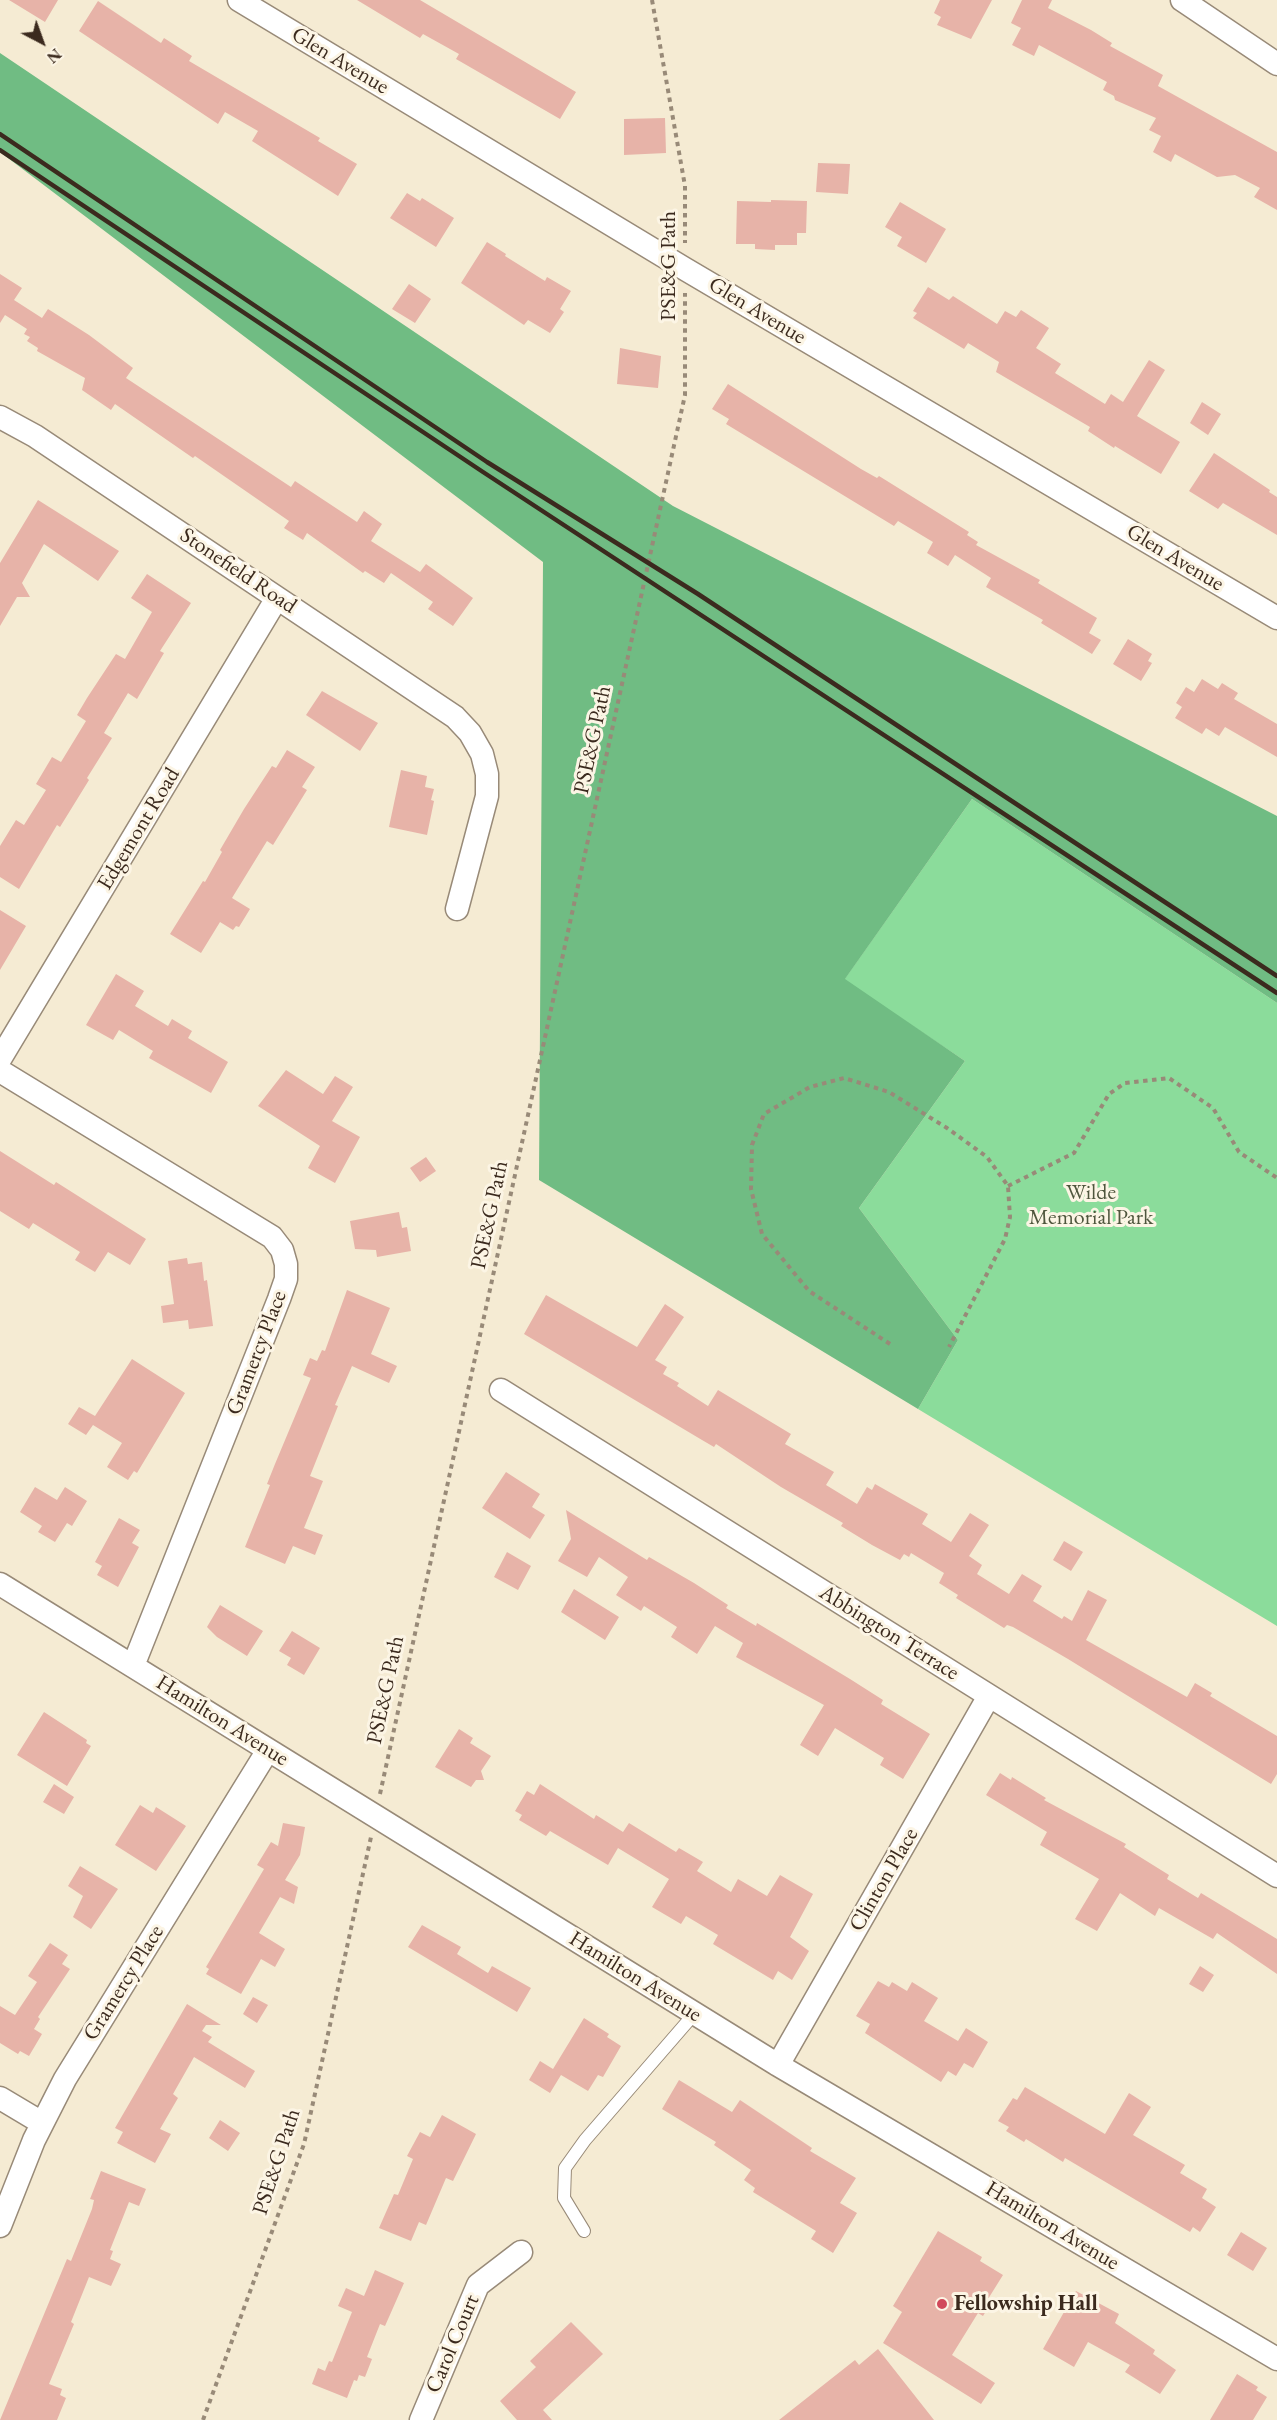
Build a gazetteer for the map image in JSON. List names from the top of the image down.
{
  "streets": {
    "street": [
      "Glen Avenue",
      "Stonefield Road",
      "Edgemont Road",
      "Gramercy Place",
      "Abbington Terrace",
      "Hamilton Avenue",
      "Clinton Place",
      "Carol Court"
    ],
    "path": ["PSE&G Path"]
  },
  "crossings": [
    ["Glen Avenue", "PSE&G Path"],
    ["PSE&G Path", "Hamilton Avenue"],
    ["Stonefield Road", "Edgemont Road"],
    ["Gramercy Place", "Hamilton Avenue"],
    ["Abbington Terrace", "Clinton Place"],
    ["Hamilton Avenue", "Clinton Place"]
  ],
  "parks": ["Wilde Memorial Park"],
  "places": ["Fellowship Hall"],
  "north": "bottom right"
}
